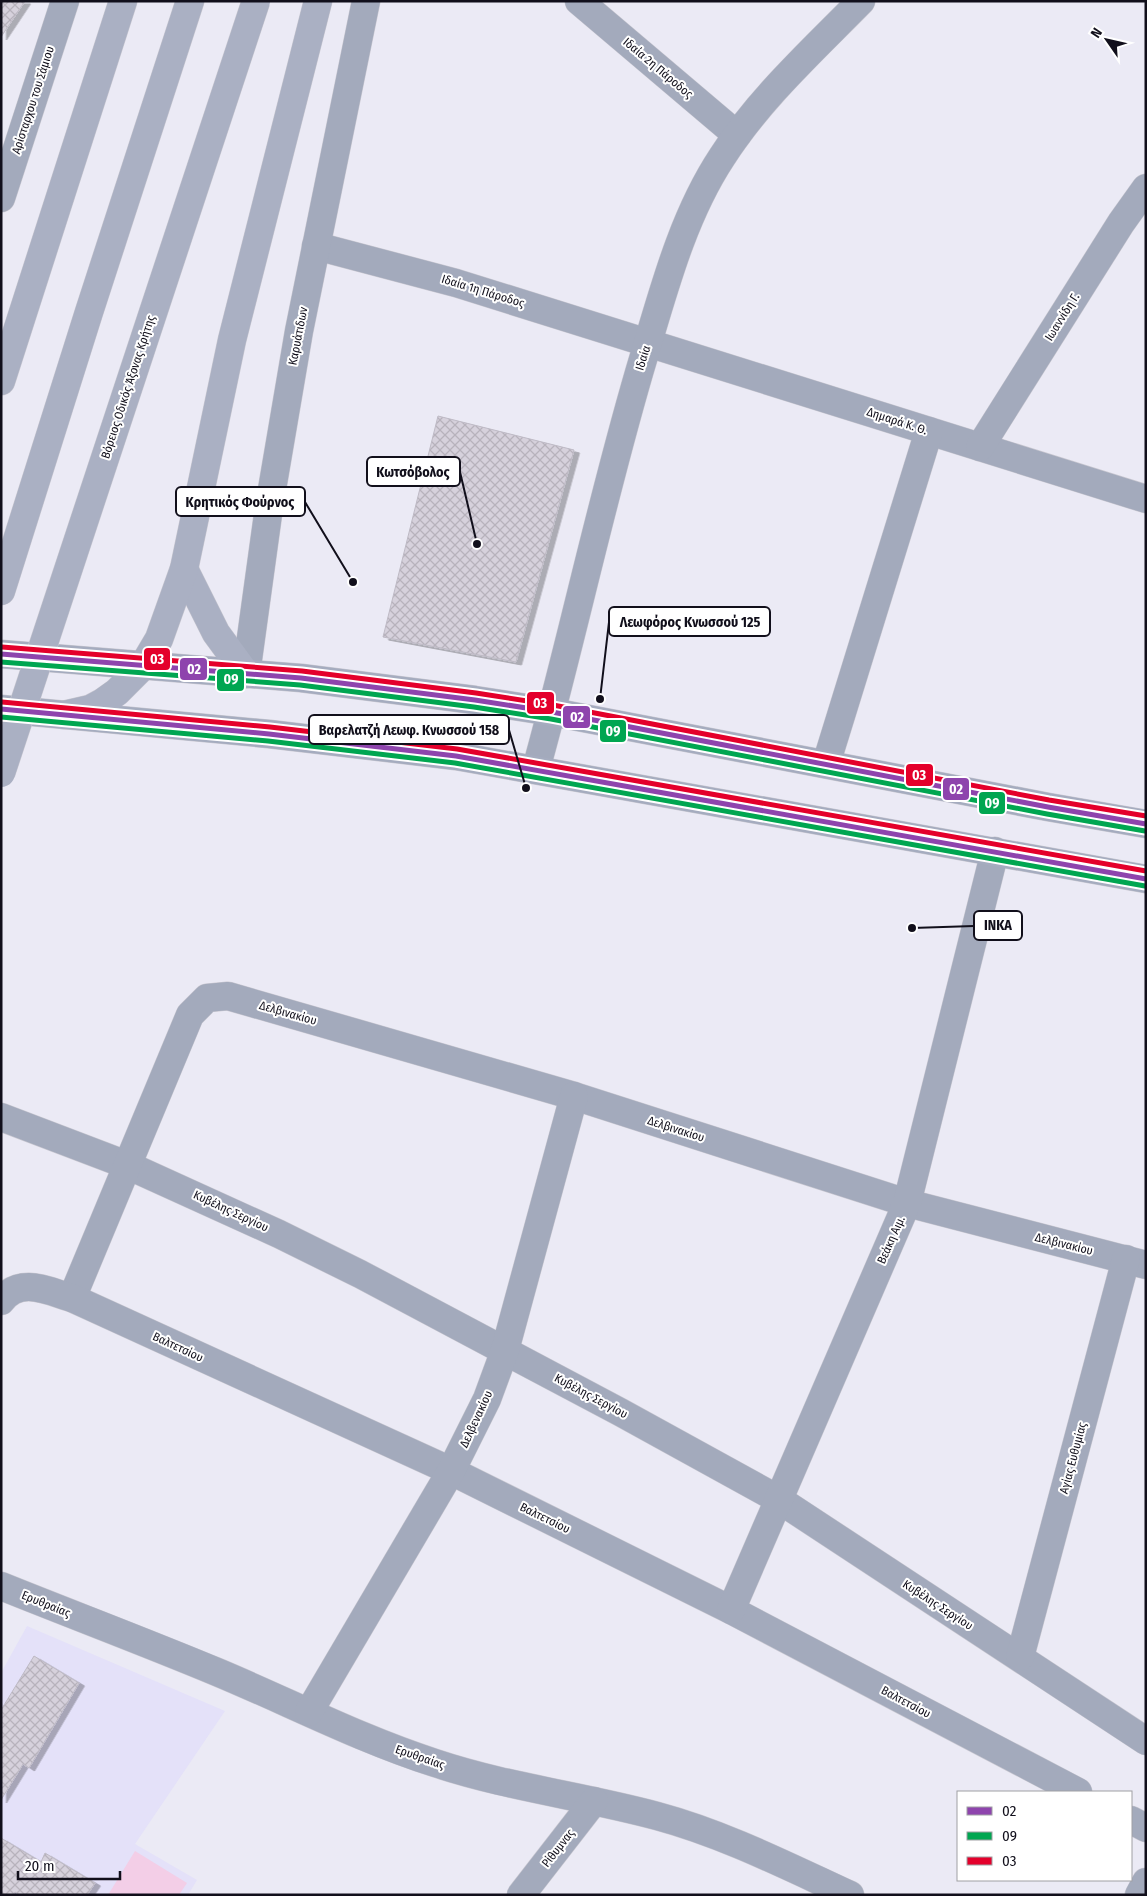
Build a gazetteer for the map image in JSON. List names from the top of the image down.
{
  "streets": {
    "highway": ["Βόρειος Οδικός Άξονας Κρήτης"],
    "street": [
      "Ιδαία 2η Πάροδος",
      "Αρίσταρχου του Σάμιου",
      "Ιδαία 1η Πάροδος",
      "Ιωαννίδη Γ.",
      "Καρυάτιδων",
      "Ιδαία",
      "Δημαρά Κ. Θ.",
      "Δελβινακίου",
      "Κυβέλης Σεργίου",
      "Βεάκη Αιμ.",
      "Βαλτετσίου",
      "Δελβενακίου",
      "Αγίας Ευθυμίας",
      "Ερυθραίας",
      "Ρίθυμνας"
    ]
  },
  "crossings": [
    ["Ιδαία 2η Πάροδος", "Ιδαία"],
    ["Ιδαία 1η Πάροδος", "Καρυάτιδων"],
    ["Ιδαία 1η Πάροδος", "Ιδαία"],
    ["Ιδαία 1η Πάροδος", "Δημαρά Κ. Θ."],
    ["Ιωαννίδη Γ.", "Δημαρά Κ. Θ."],
    ["Ιδαία", "Δημαρά Κ. Θ."],
    ["Δελβινακίου", "Κυβέλης Σεργίου"],
    ["Δελβινακίου", "Βεάκη Αιμ."],
    ["Δελβινακίου", "Δελβενακίου"],
    ["Δελβινακίου", "Αγίας Ευθυμίας"],
    ["Κυβέλης Σεργίου", "Βεάκη Αιμ."],
    ["Κυβέλης Σεργίου", "Δελβενακίου"],
    ["Κυβέλης Σεργίου", "Αγίας Ευθυμίας"],
    ["Βεάκη Αιμ.", "Βαλτετσίου"],
    ["Βαλτετσίου", "Δελβενακίου"],
    ["Δελβενακίου", "Ερυθραίας"],
    ["Ερυθραίας", "Ρίθυμνας"]
  ],
  "places": [
    "Κωτσόβολος",
    "Κρητικός Φούρνος",
    "Λεωφόρος Κνωσσού 125",
    "Βαρελατζή Λεωφ. Κνωσσού 158",
    "ΙΝΚΑ"
  ],
  "lines": ["transit line 03", "transit line 02", "transit line 09"],
  "legend": ["02", "09", "03"],
  "scale_bar": "20 m",
  "north": "top left"
}
